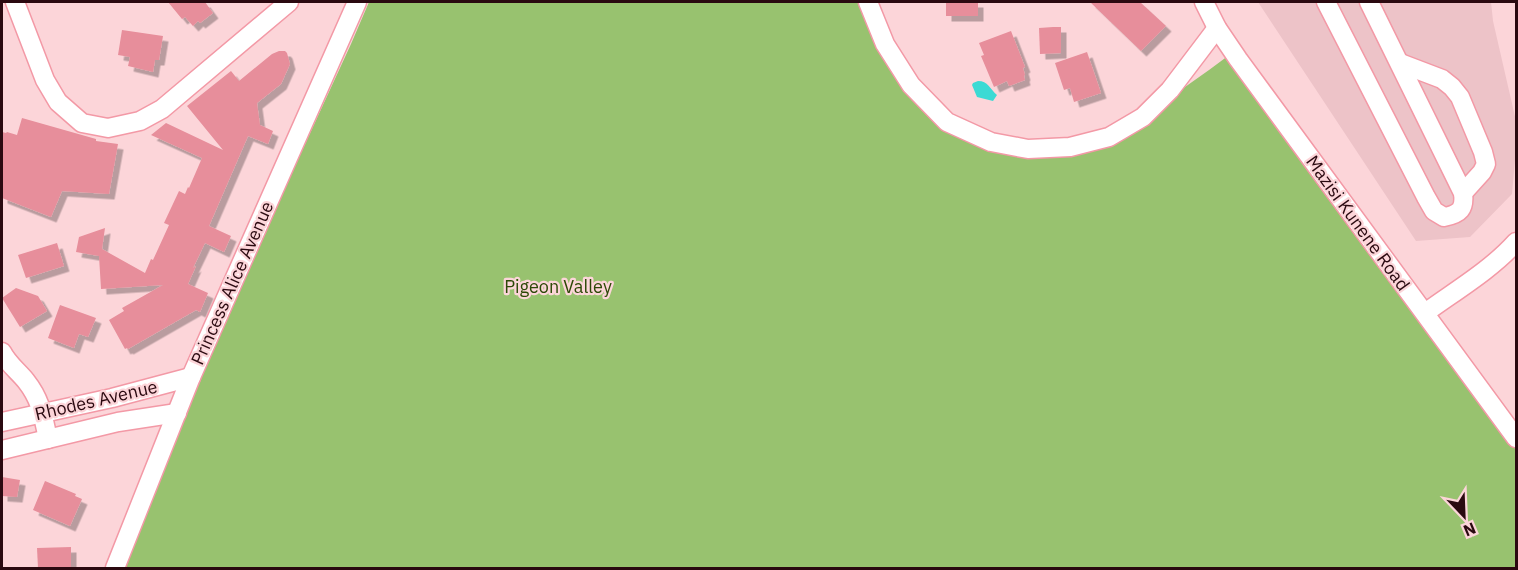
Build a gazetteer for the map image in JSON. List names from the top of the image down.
{
  "streets": {
    "street": ["Mazisi Kunene Road", "Princess Alice Avenue", "Rhodes Avenue"]
  },
  "crossings": [
    ["Princess Alice Avenue", "Rhodes Avenue"]
  ],
  "parks": ["Pigeon Valley"],
  "north": "bottom right"
}
